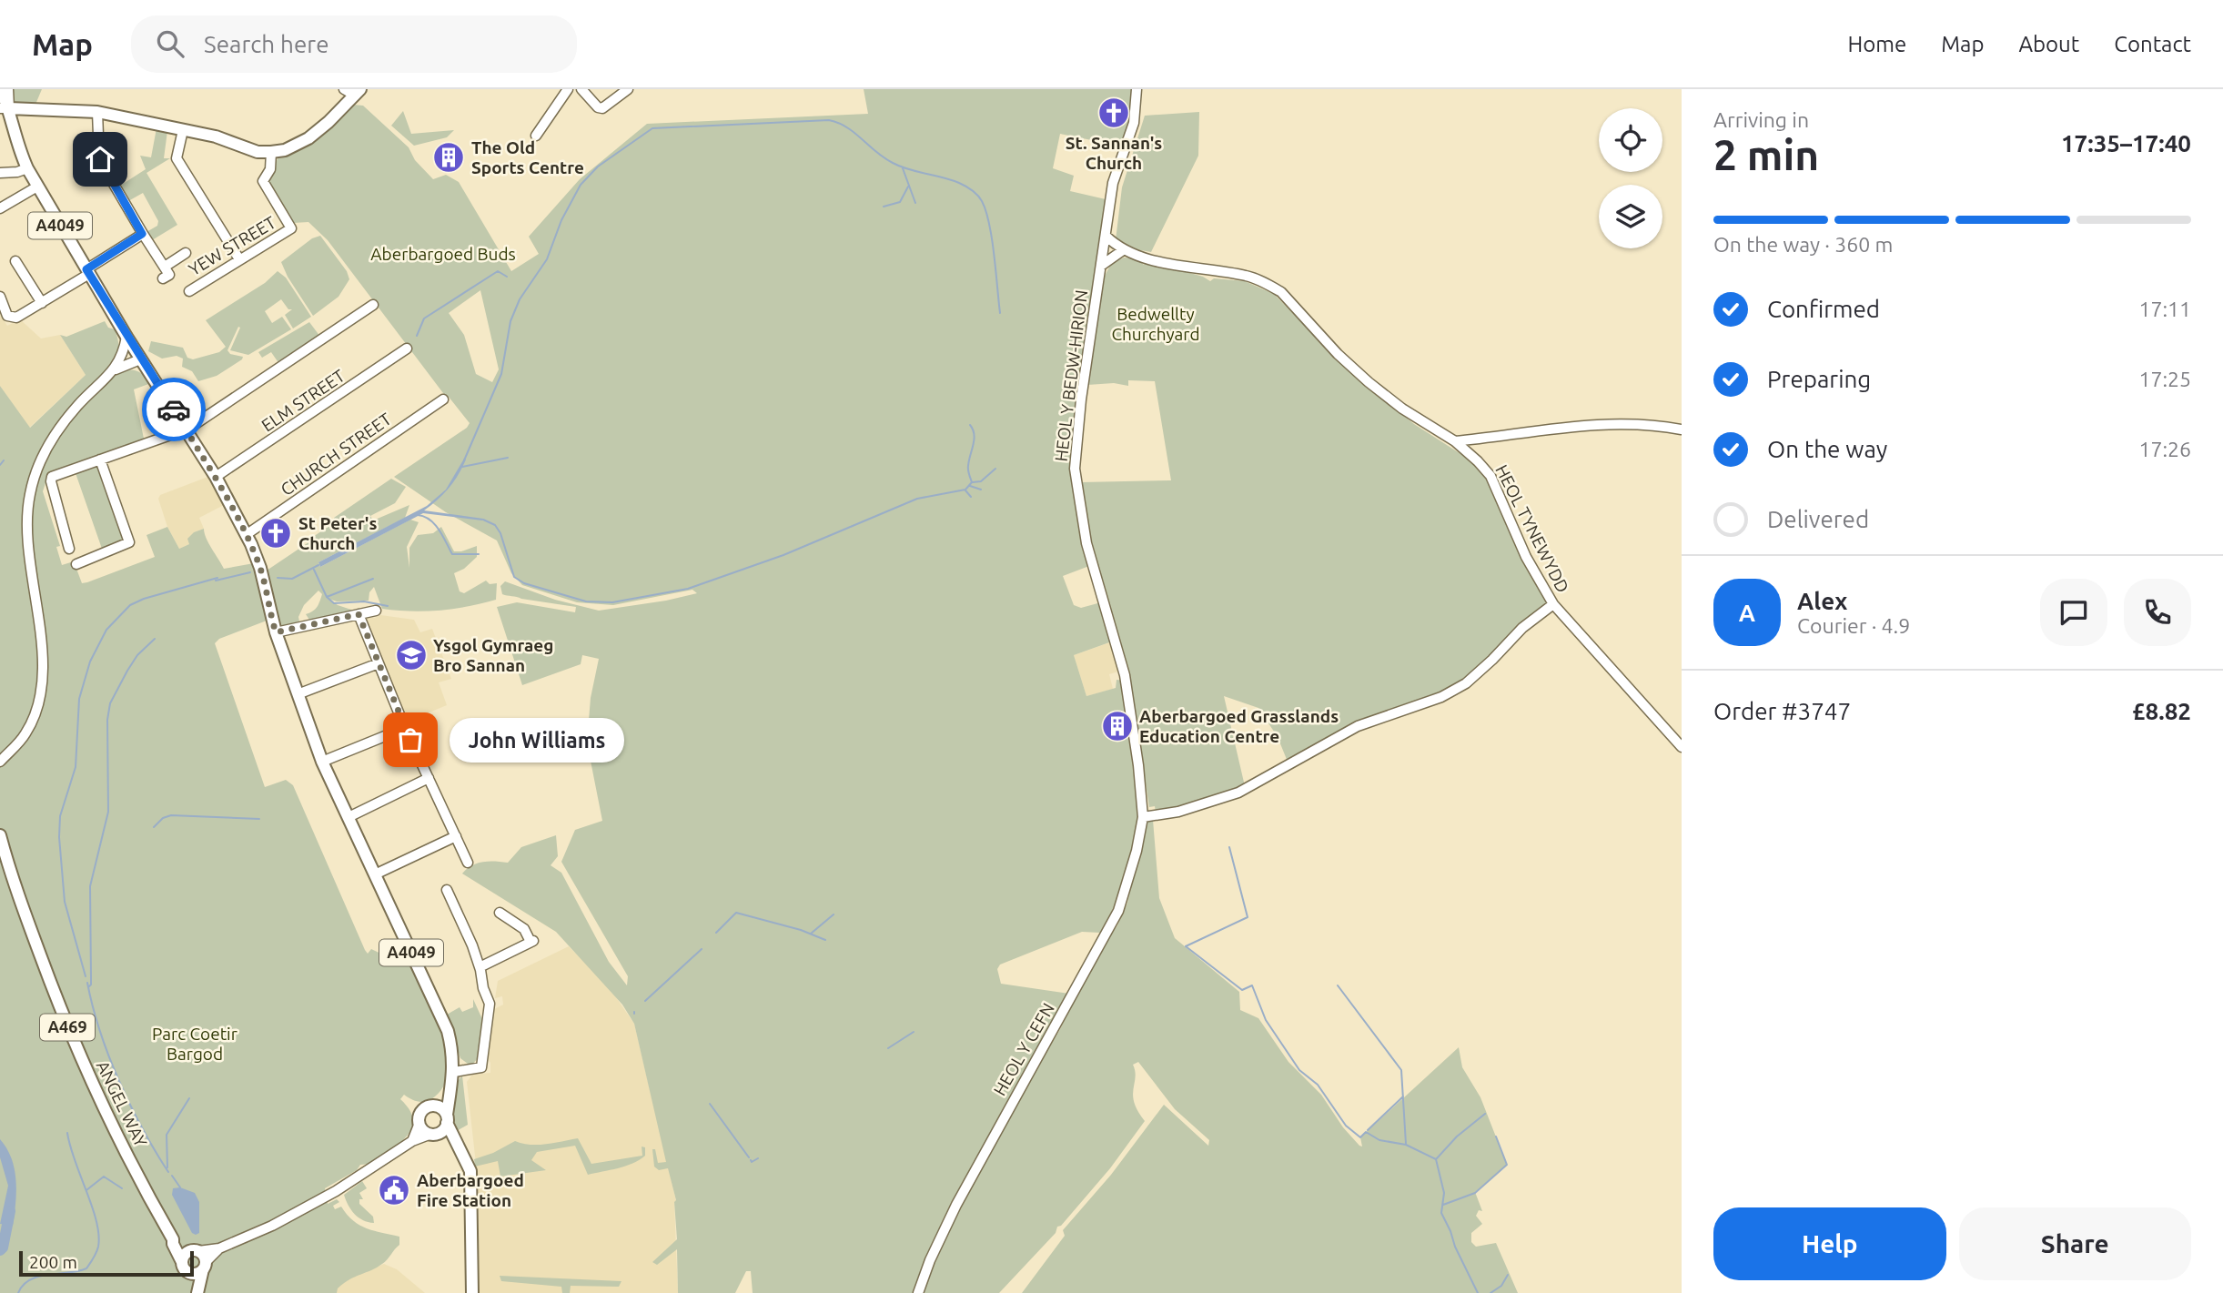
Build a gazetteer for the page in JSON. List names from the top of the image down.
{
  "streets": {
    "main road": ["A4049", "A469", "ANGEL WAY"],
    "street": [
      "YEW STREET",
      "HEOL Y BEDW-HIRION",
      "ELM STREET",
      "CHURCH STREET",
      "HEOL TYNEWYDD",
      "HEOL Y CEFN"
    ]
  },
  "crossings": [
    ["A4049", "ELM STREET"],
    ["A4049", "CHURCH STREET"],
    ["HEOL Y BEDW-HIRION", "HEOL Y CEFN"],
    ["A469", "ANGEL WAY"]
  ],
  "parks": ["Aberbargoed Buds", "Bedwellty Churchyard", "Parc Coetir Bargod"],
  "places": {
    "church": ["St. Sannan's Church", "St Peter's Church"],
    "building": ["The Old Sports Centre", "Aberbargoed Grasslands Education Centre"],
    "school or university": ["Ysgol Gymraeg Bro Sannan"],
    "other": ["John Williams"],
    "public building": ["Aberbargoed Fire Station"]
  },
  "scale_bar": "200 m",
  "page": {
    "header": "Map",
    "search": "Search here",
    "nav": [
      "Home",
      "Map",
      "About",
      "Contact"
    ],
    "heading": ["2 min", "Arriving in", "17:35–17:40"],
    "panel": [
      "Alex",
      "Courier · 4.9",
      "Order #3747",
      "£8.82"
    ],
    "bar": "On the way · 360 m",
    "list": [
      ["Confirmed", "17:11"],
      ["Preparing", "17:25"],
      ["On the way", "17:26"],
      "Delivered"
    ],
    "round": "A",
    "bubble": "John Williams",
    "buttons": ["Help", "Share"],
    "scale": "200 m"
  }
}
